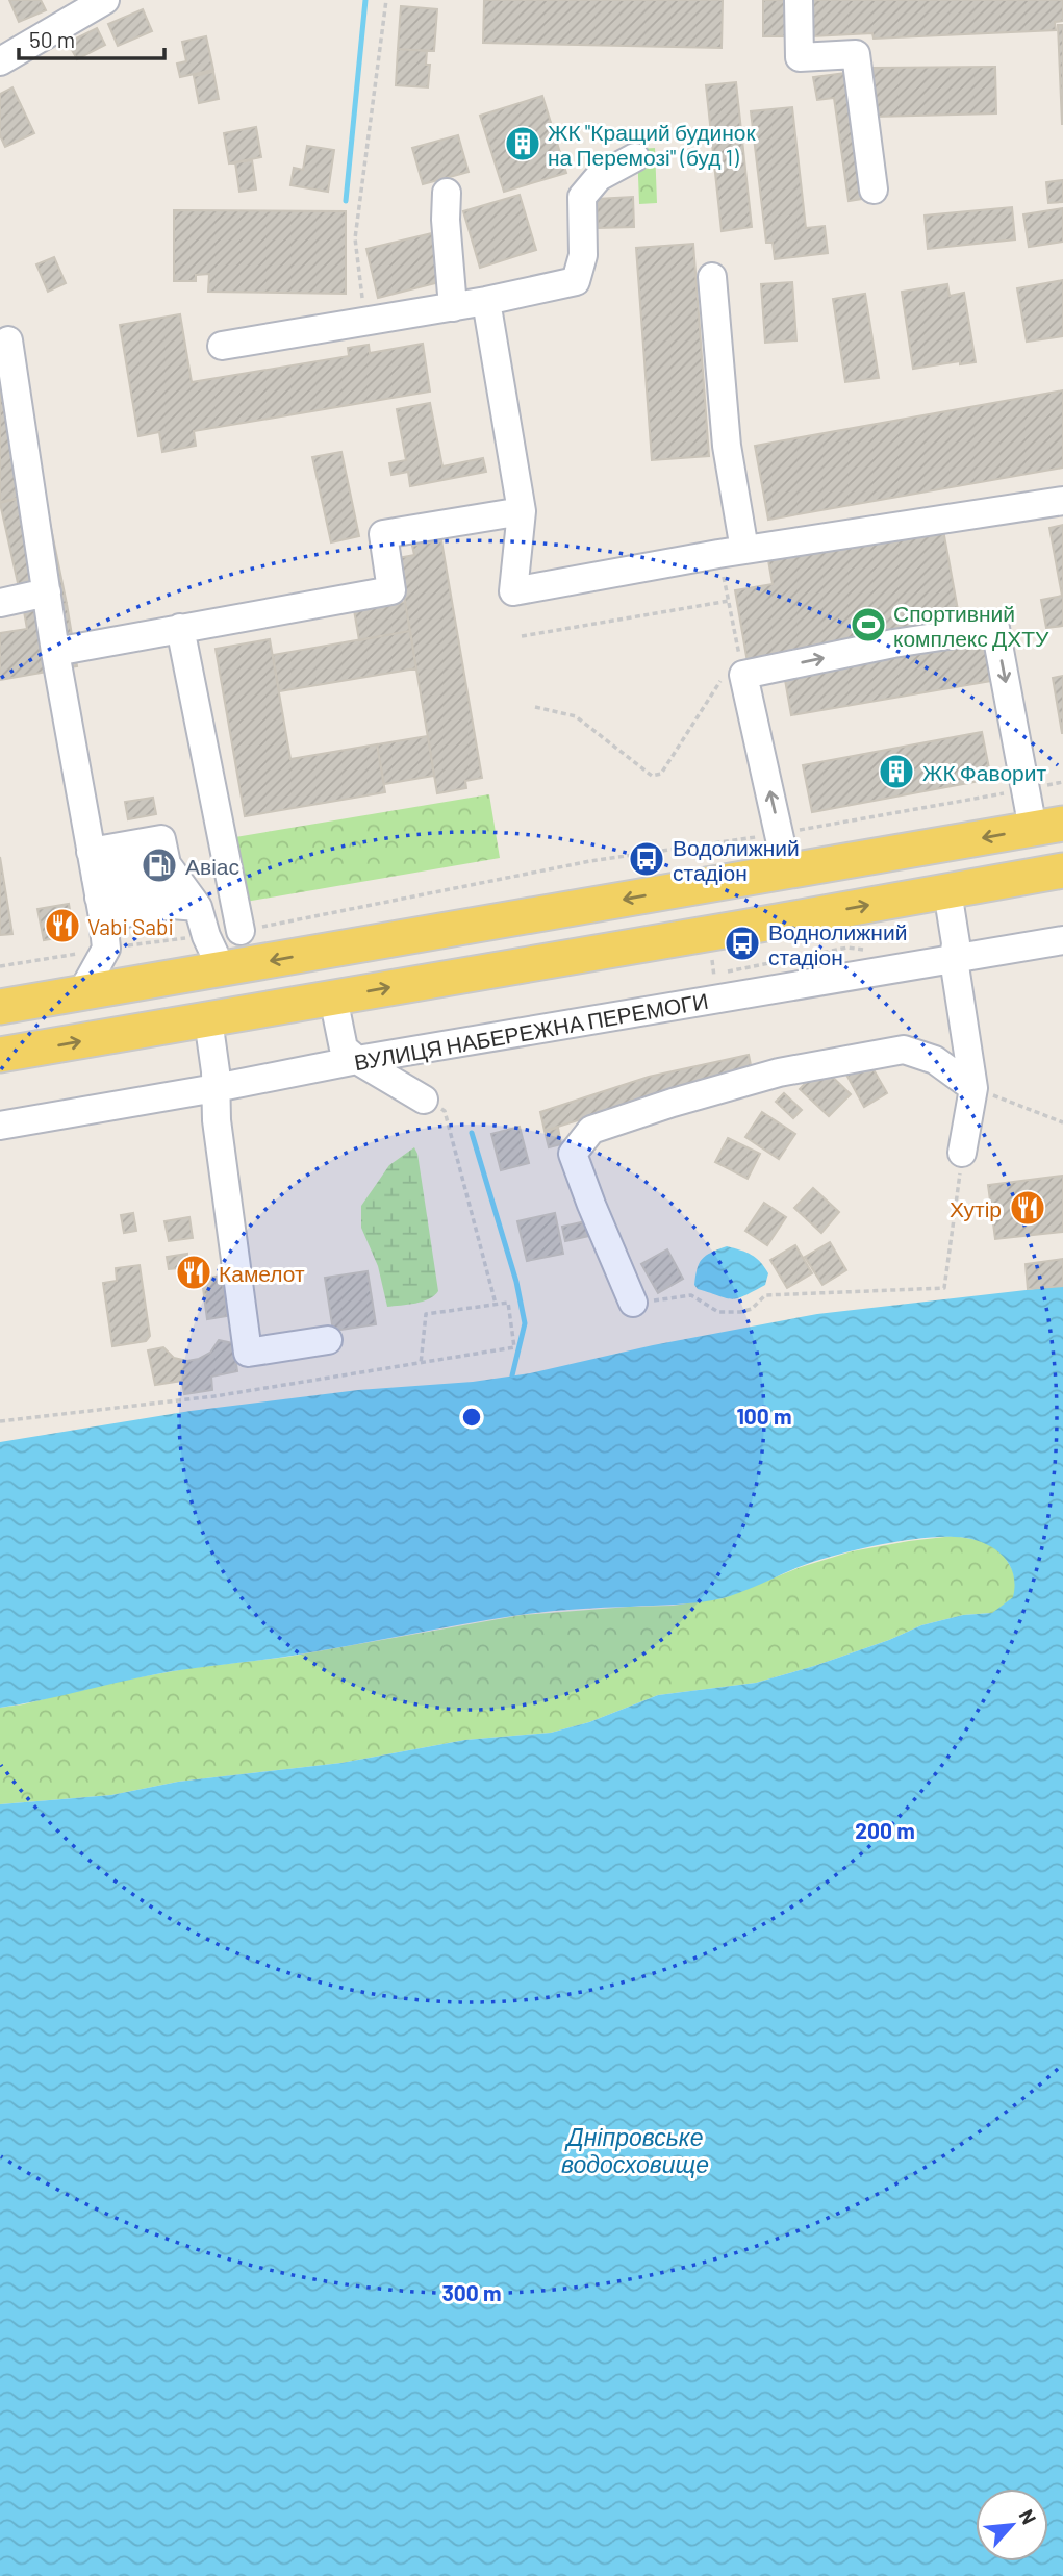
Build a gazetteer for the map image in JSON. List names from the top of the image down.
{
  "streets": {
    "street": ["ВУЛИЦЯ НАБЕРЕЖНА ПЕРЕМОГИ"]
  },
  "water": ["Дніпровське водосховище"],
  "places": {
    "building": ["ЖК \"Кращий будинок на Перемозі\" (буд 1)", "ЖК Фаворит"],
    "sports": ["Спортивний комплекс ДХТУ"],
    "bus stop": ["Водолижний стадіон", "Воднолижний стадіон"],
    "fuel station": ["Авіас"],
    "restaurant": ["Vabi Sabi", "Хутір", "Камелот"]
  },
  "scale_bar": "50 m",
  "north": "top right",
  "rings": ["100 m", "200 m", "300 m"]
}
